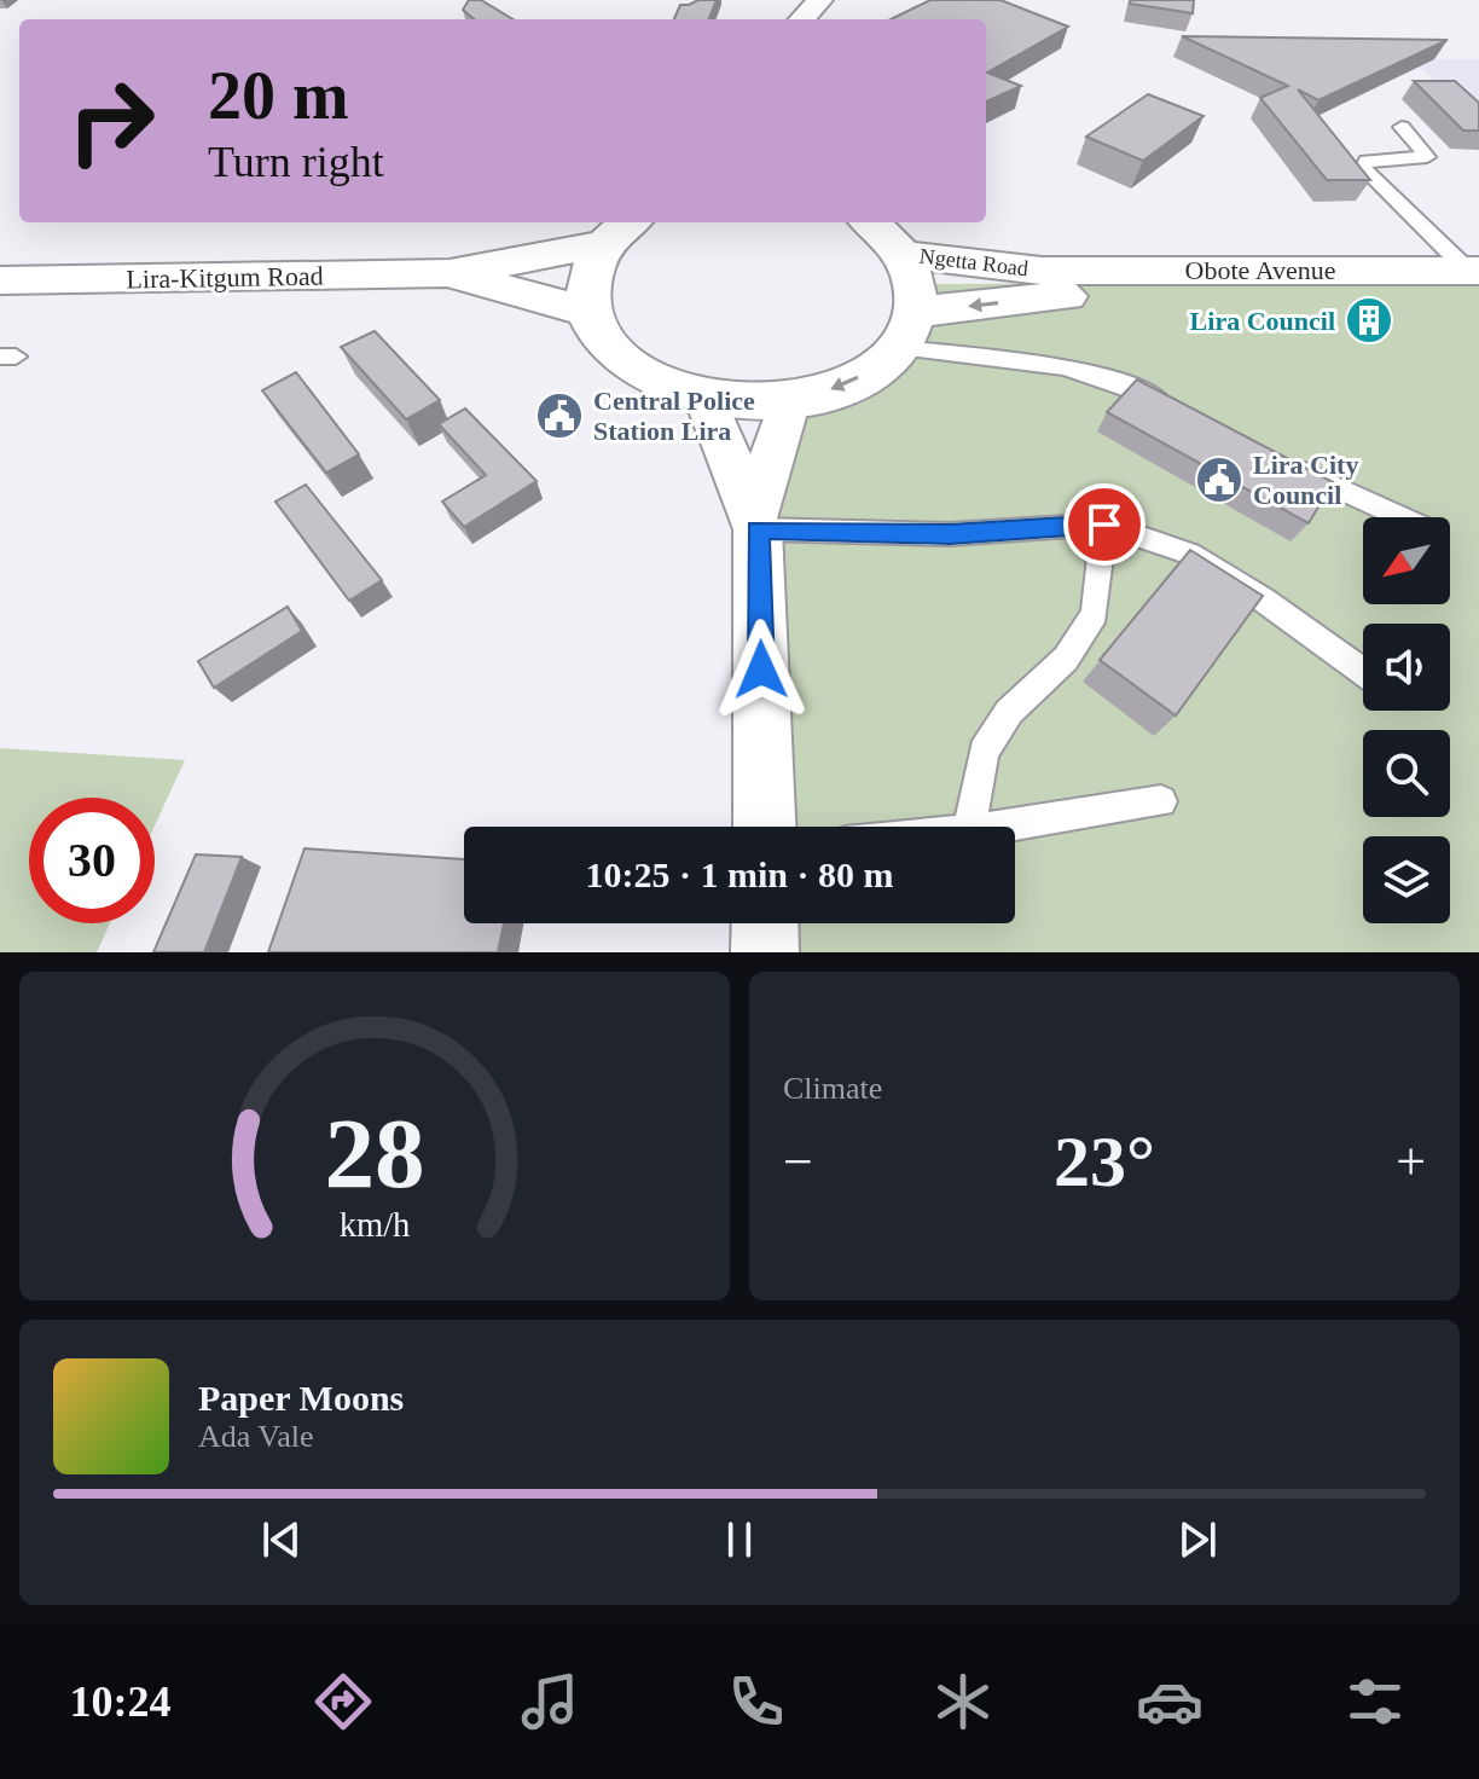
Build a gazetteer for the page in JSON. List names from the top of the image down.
{
  "streets": {
    "main road": ["Ngetta Road", "Obote Avenue", "Lira-Kitgum Road"]
  },
  "crossings": [
    ["Ngetta Road", "Obote Avenue"]
  ],
  "one_way": ["Ngetta Road"],
  "places": {
    "building": ["Lira Council"],
    "public building": ["Central Police Station Lira", "Lira City Council"]
  },
  "north": "bottom left",
  "page": {
    "turn": ["20 m", "Turn right"],
    "limit": "30",
    "trip": "10:25 · 1 min · 80 m",
    "tile": "Climate",
    "heat": ["−", "23°", "+"],
    "song": ["Paper Moons", "Ada Vale"],
    "tabs": "10:24",
    "gauge": ["28", "km/h"]
  }
}
